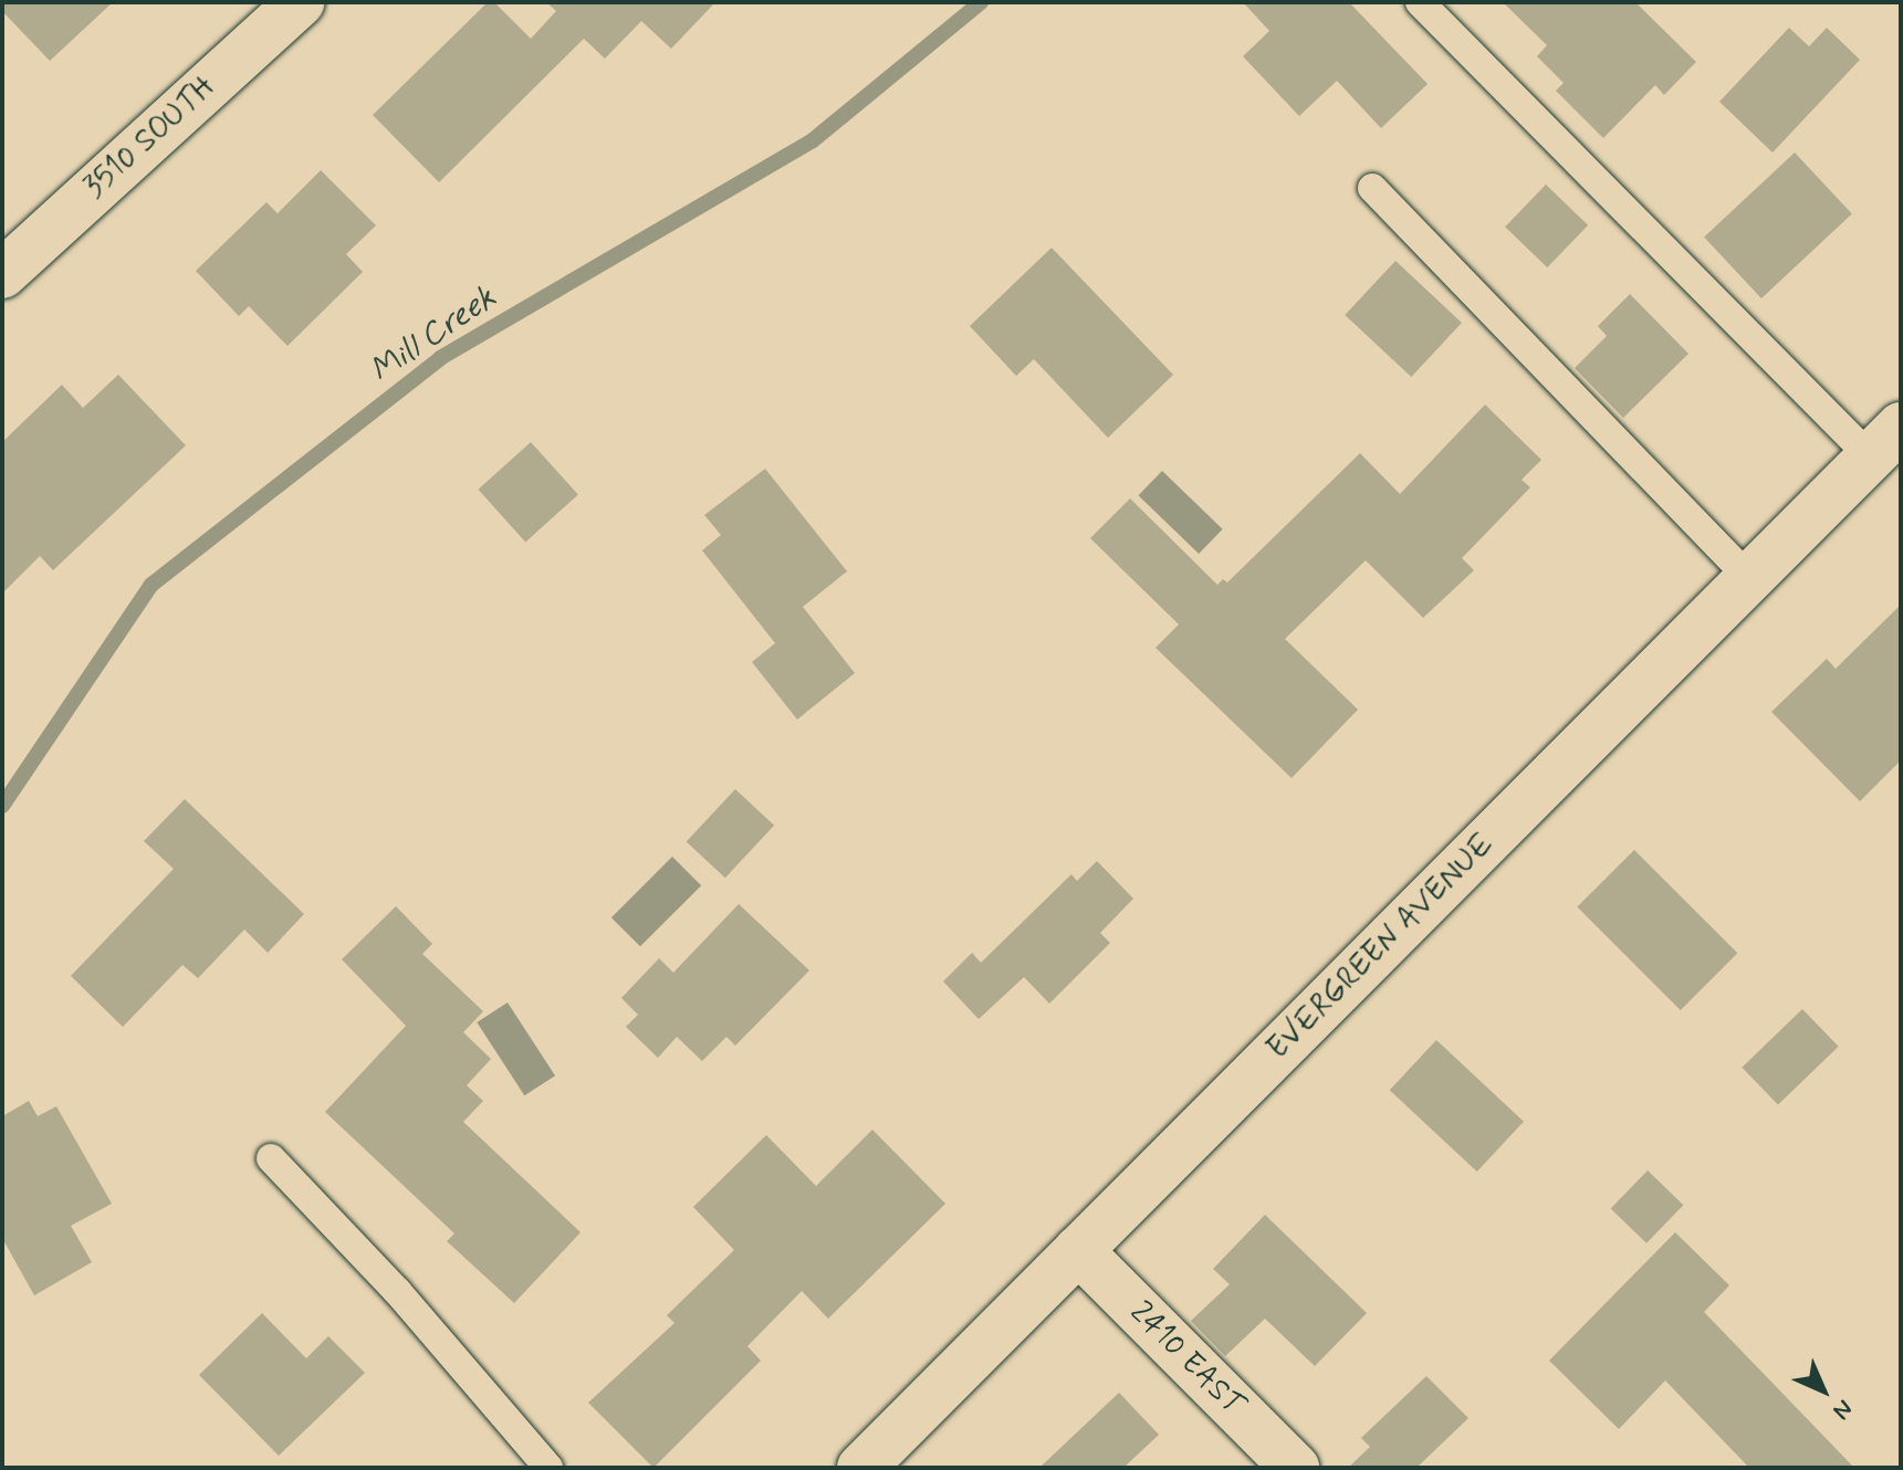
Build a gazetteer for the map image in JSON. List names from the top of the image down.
{
  "streets": {
    "street": ["3510 SOUTH", "EVERGREEN AVENUE", "2410 EAST"]
  },
  "crossings": [
    ["EVERGREEN AVENUE", "2410 EAST"]
  ],
  "water": ["Mill Creek"],
  "north": "bottom right"
}
